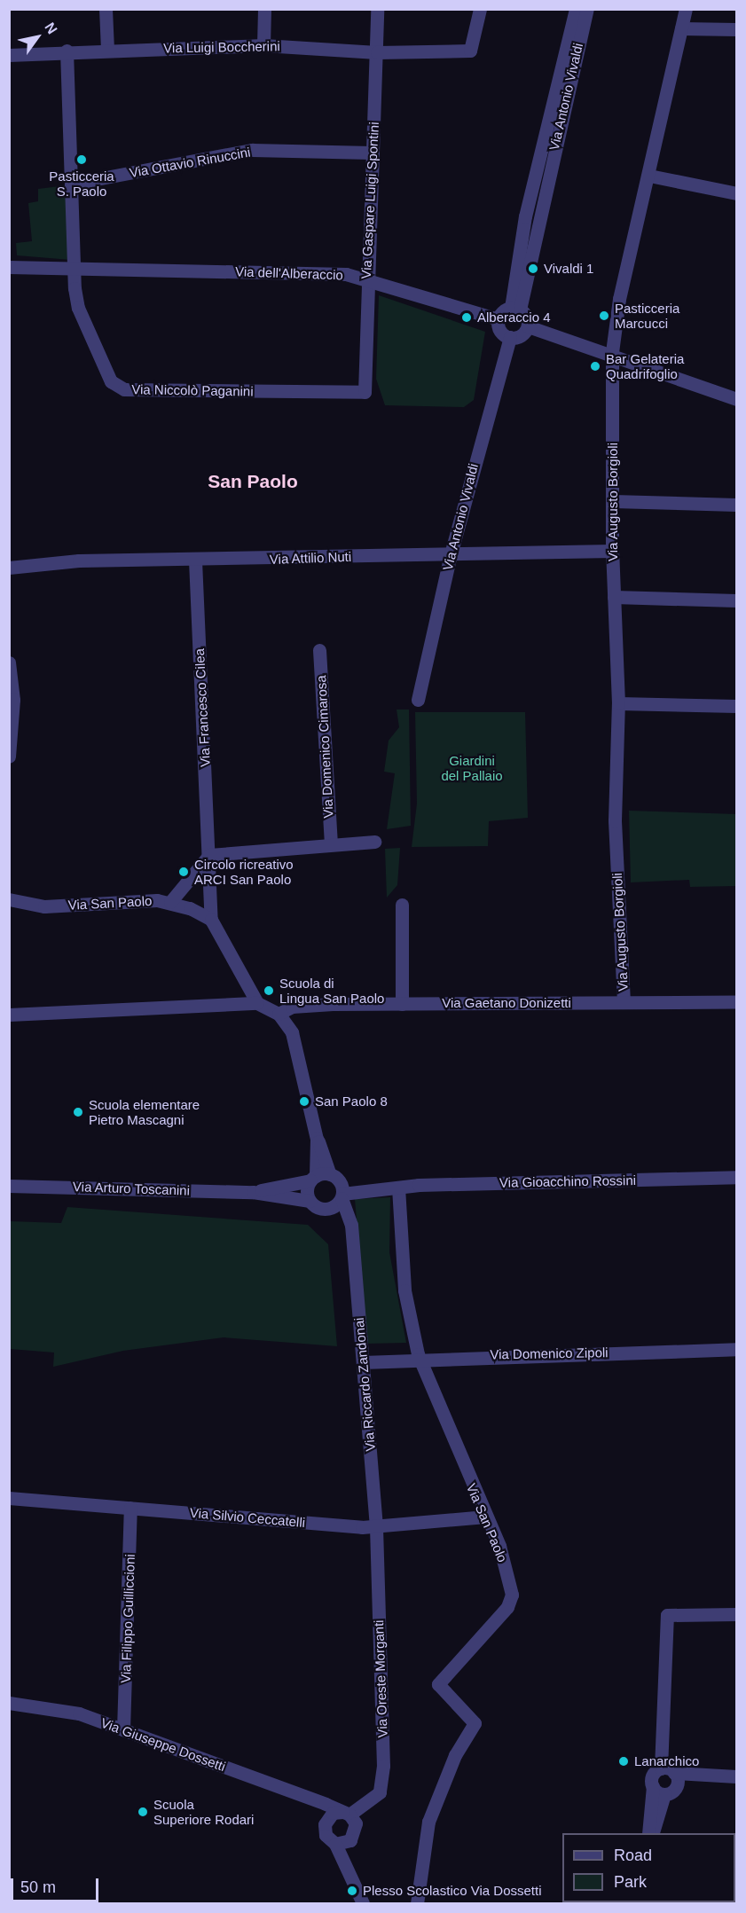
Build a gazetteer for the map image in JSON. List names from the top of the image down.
{
  "streets": {
    "street": [
      "Via Luigi Boccherini",
      "Via Antonio Vivaldi",
      "Via Ottavio Rinuccini",
      "Via Gaspare Luigi Spontini",
      "Via dell'Alberaccio",
      "Via Niccolò Paganini",
      "Via Augusto Borgioli",
      "Via Attilio Nuti",
      "Via Francesco Cilea",
      "Via Domenico Cimarosa",
      "Via San Paolo",
      "Via Gaetano Donizetti",
      "Via Gioacchino Rossini",
      "Via Arturo Toscanini",
      "Via Domenico Zipoli",
      "Via Riccardo Zandonai",
      "Via Silvio Ceccatelli",
      "Via Filippo Guilliccioni",
      "Via Oreste Morganti",
      "Via Giuseppe Dossetti"
    ]
  },
  "crossings": [
    ["Via Luigi Boccherini", "Via Gaspare Luigi Spontini"],
    ["Via Antonio Vivaldi", "Via dell'Alberaccio"],
    ["Via Antonio Vivaldi", "Via Attilio Nuti"],
    ["Via Ottavio Rinuccini", "Via Gaspare Luigi Spontini"],
    ["Via Gaspare Luigi Spontini", "Via dell'Alberaccio"],
    ["Via Gaspare Luigi Spontini", "Via Niccolò Paganini"],
    ["Via dell'Alberaccio", "Via Niccolò Paganini"],
    ["Via Augusto Borgioli", "Via Attilio Nuti"],
    ["Via Augusto Borgioli", "Via Gaetano Donizetti"],
    ["Via Attilio Nuti", "Via Francesco Cilea"],
    ["Via Francesco Cilea", "Via San Paolo"],
    ["Via San Paolo", "Via Gioacchino Rossini"],
    ["Via San Paolo", "Via Domenico Zipoli"],
    ["Via San Paolo", "Via Silvio Ceccatelli"],
    ["Via Arturo Toscanini", "Via Riccardo Zandonai"],
    ["Via Domenico Zipoli", "Via Riccardo Zandonai"],
    ["Via Riccardo Zandonai", "Via Silvio Ceccatelli"],
    ["Via Riccardo Zandonai", "Via Oreste Morganti"],
    ["Via Silvio Ceccatelli", "Via Filippo Guilliccioni"],
    ["Via Silvio Ceccatelli", "Via Oreste Morganti"],
    ["Via Filippo Guilliccioni", "Via Giuseppe Dossetti"],
    ["Via Oreste Morganti", "Via Giuseppe Dossetti"]
  ],
  "districts": ["San Paolo"],
  "parks": ["Giardini del Pallaio"],
  "places": [
    "Pasticceria S. Paolo",
    "Vivaldi 1",
    "Pasticceria Marcucci",
    "Alberaccio 4",
    "Bar Gelateria Quadrifoglio",
    "Circolo ricreativo ARCI San Paolo",
    "Scuola di Lingua San Paolo",
    "San Paolo 8",
    "Scuola elementare Pietro Mascagni",
    "Lanarchico",
    "Scuola Superiore Rodari",
    "Plesso Scolastico Via Dossetti"
  ],
  "legend": ["Road", "Park"],
  "scale_bar": "50 m",
  "north": "top right"
}
